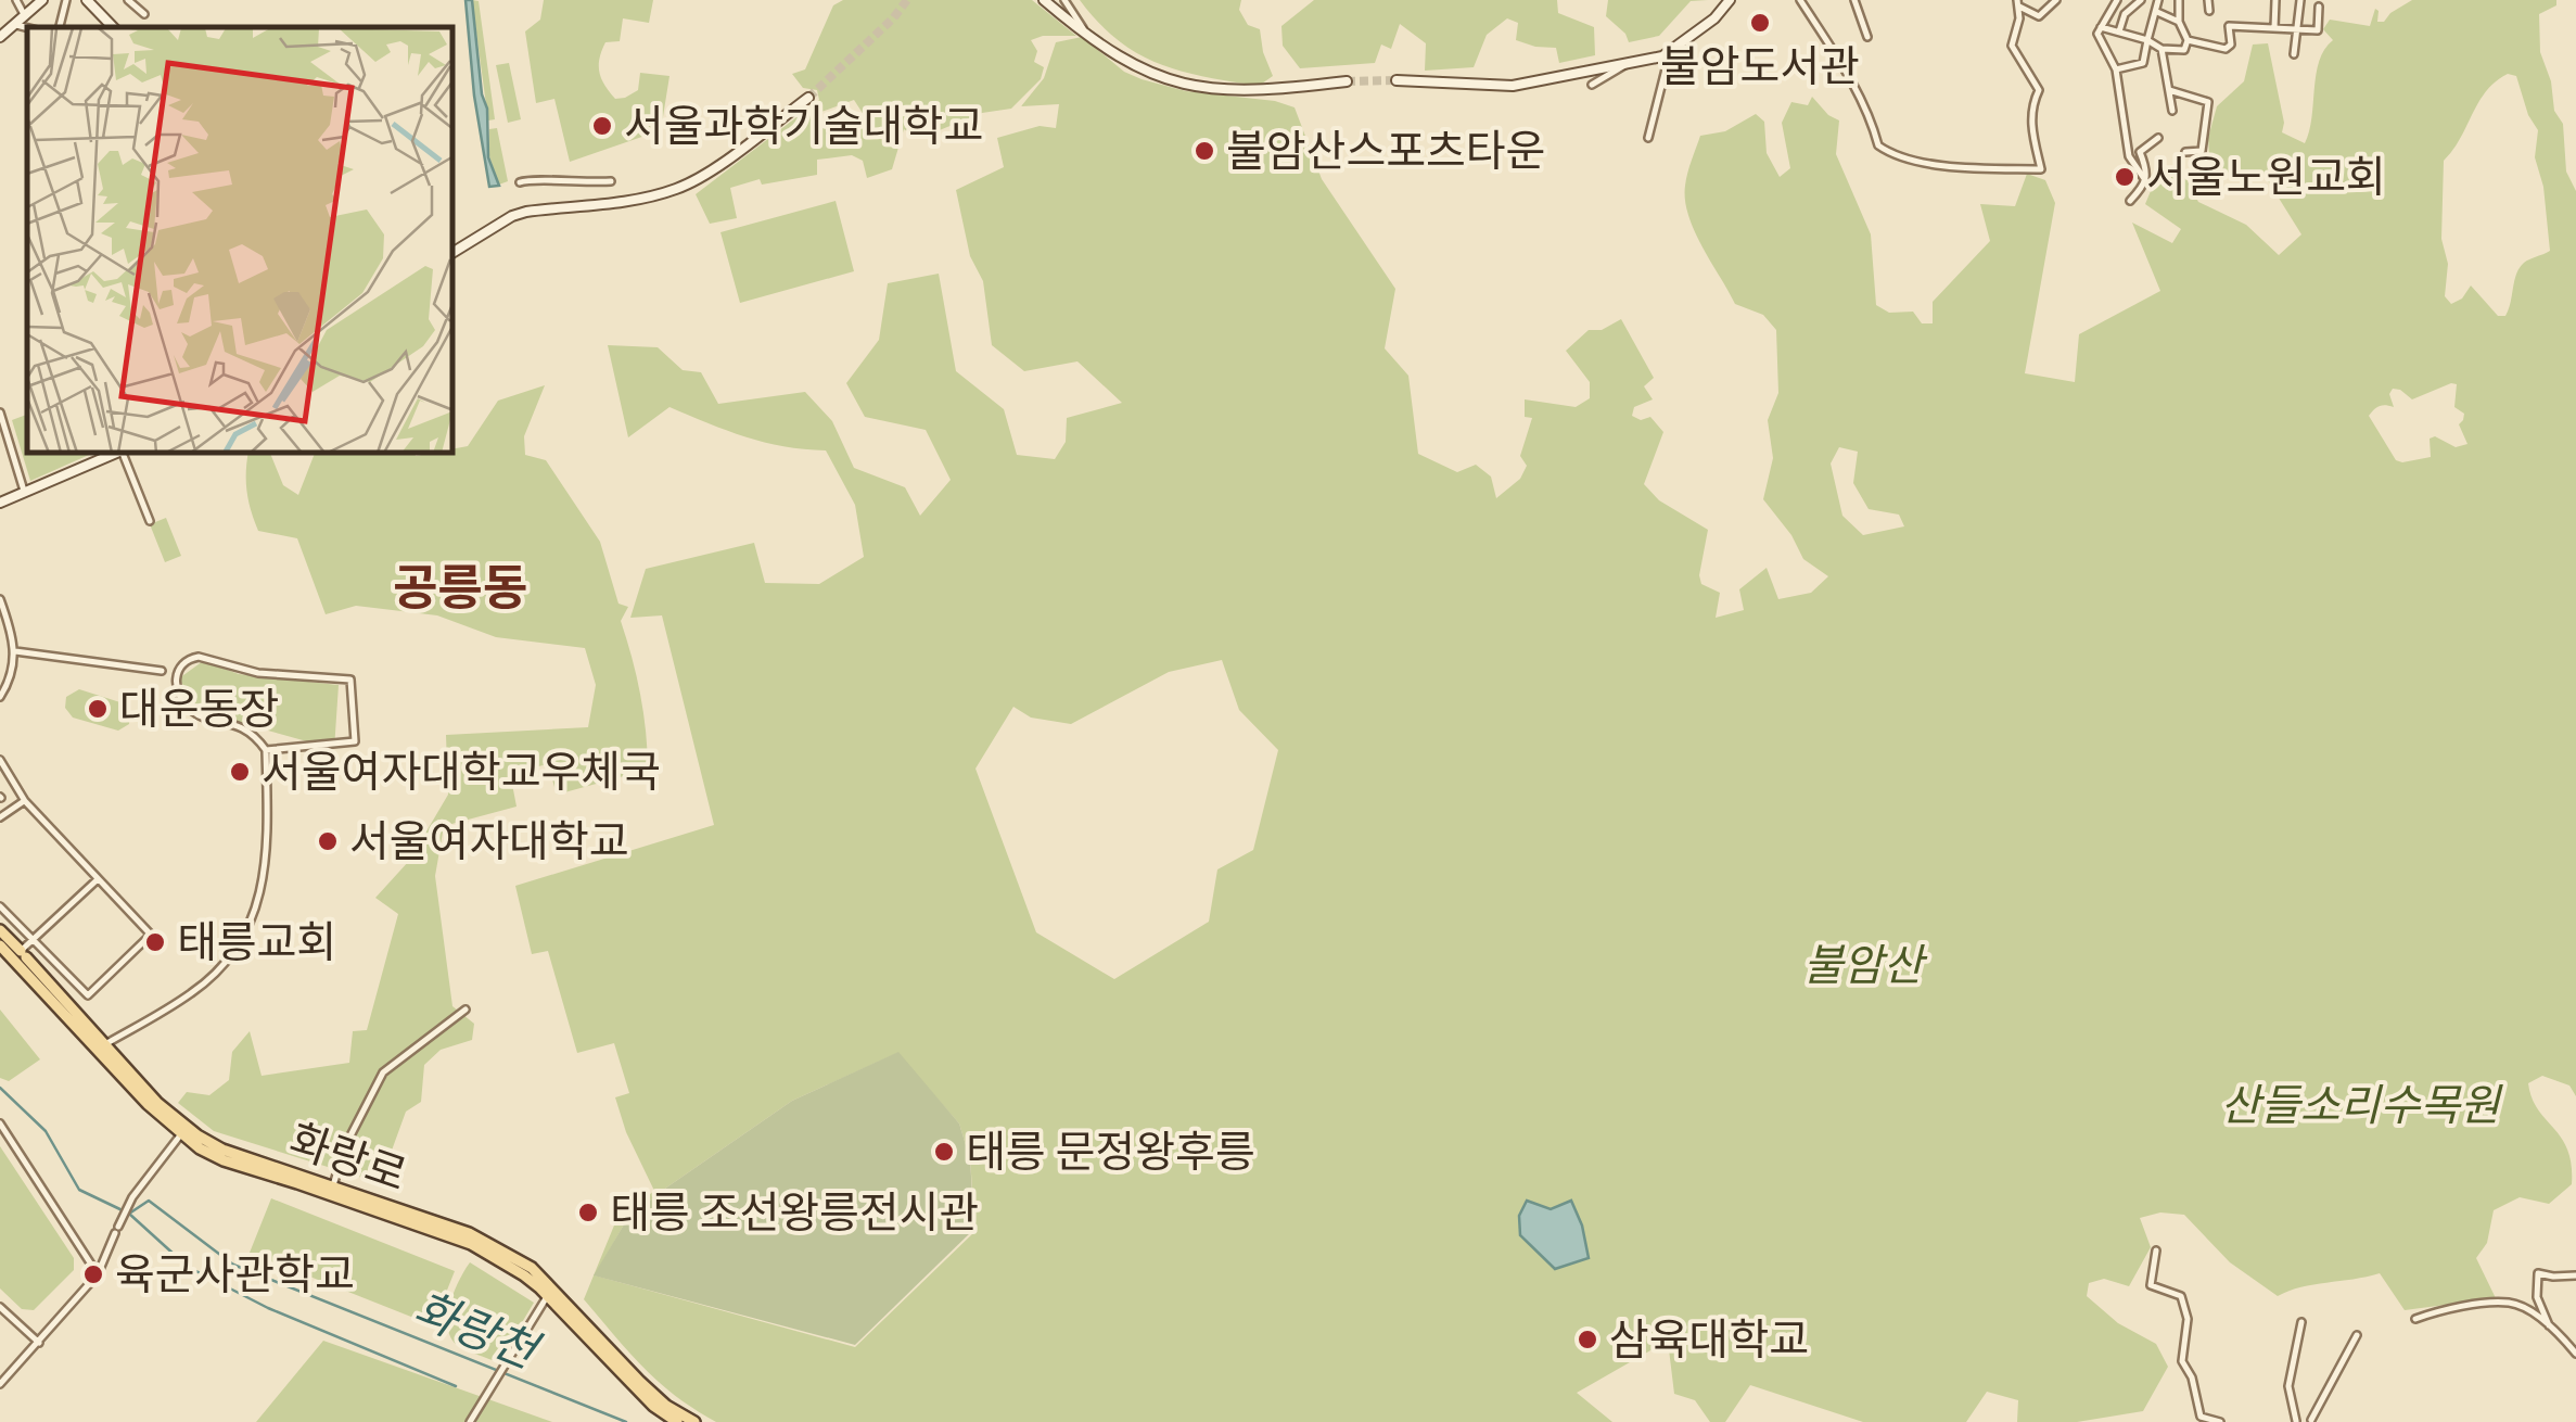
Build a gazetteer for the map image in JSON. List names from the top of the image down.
{
  "streets": {
    "main road": ["화랑로"]
  },
  "districts": ["공릉동"],
  "water": ["화랑천"],
  "parks": ["불암산", "산들소리수목원"],
  "places": [
    "불암도서관",
    "서울과학기술대학교",
    "불암산스포츠타운",
    "서울노원교회",
    "대운동장",
    "서울여자대학교우체국",
    "서울여자대학교",
    "태릉교회",
    "태릉 문정왕후릉",
    "태릉 조선왕릉전시관",
    "육군사관학교",
    "삼육대학교"
  ]
}
